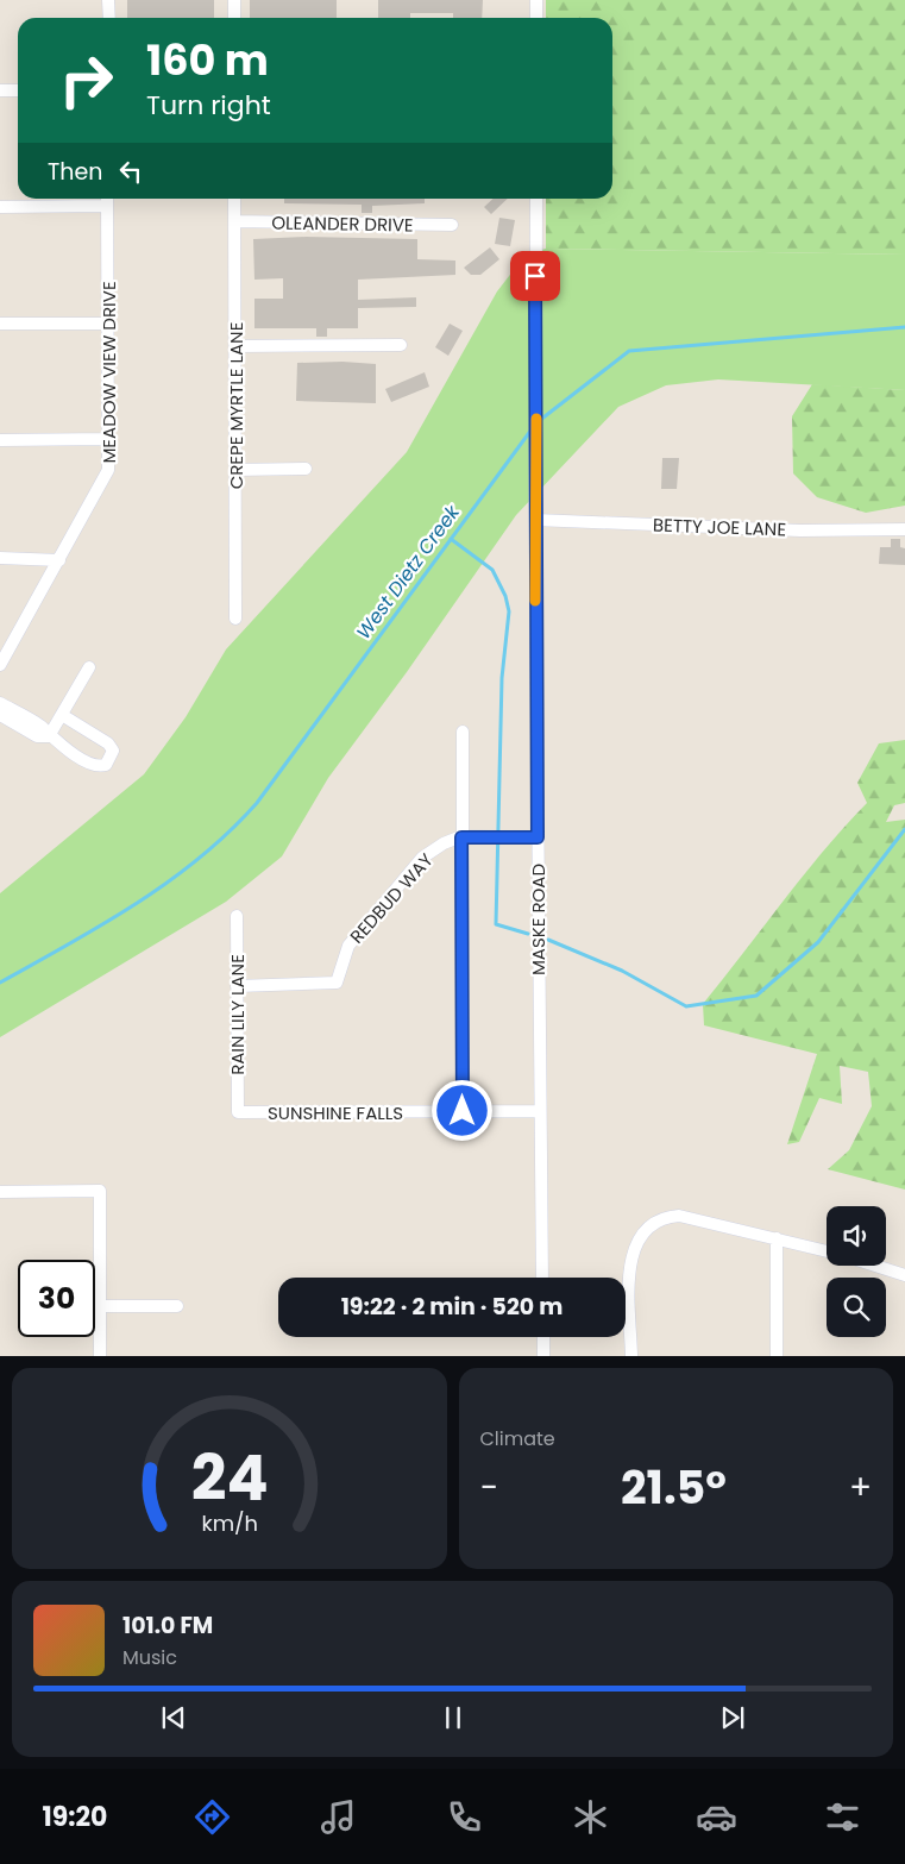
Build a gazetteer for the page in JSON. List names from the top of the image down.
{
  "streets": {
    "street": [
      "OLEANDER DRIVE",
      "MEADOW VIEW DRIVE",
      "CREPE MYRTLE LANE",
      "BETTY JOE LANE",
      "REDBUD WAY",
      "MASKE ROAD",
      "RAIN LILY LANE",
      "SUNSHINE FALLS"
    ]
  },
  "crossings": [
    ["OLEANDER DRIVE", "CREPE MYRTLE LANE"],
    ["BETTY JOE LANE", "MASKE ROAD"],
    ["REDBUD WAY", "RAIN LILY LANE"],
    ["MASKE ROAD", "SUNSHINE FALLS"],
    ["RAIN LILY LANE", "SUNSHINE FALLS"]
  ],
  "water": ["West Dietz Creek"],
  "page": {
    "turn": ["160 m", "Turn right"],
    "then": "Then",
    "limit": "30",
    "trip": "19:22 · 2 min · 520 m",
    "tile": "Climate",
    "heat": ["−", "21.5°", "+"],
    "song": ["101.0 FM", "Music"],
    "tabs": "19:20",
    "gauge": ["24", "km/h"]
  }
}
